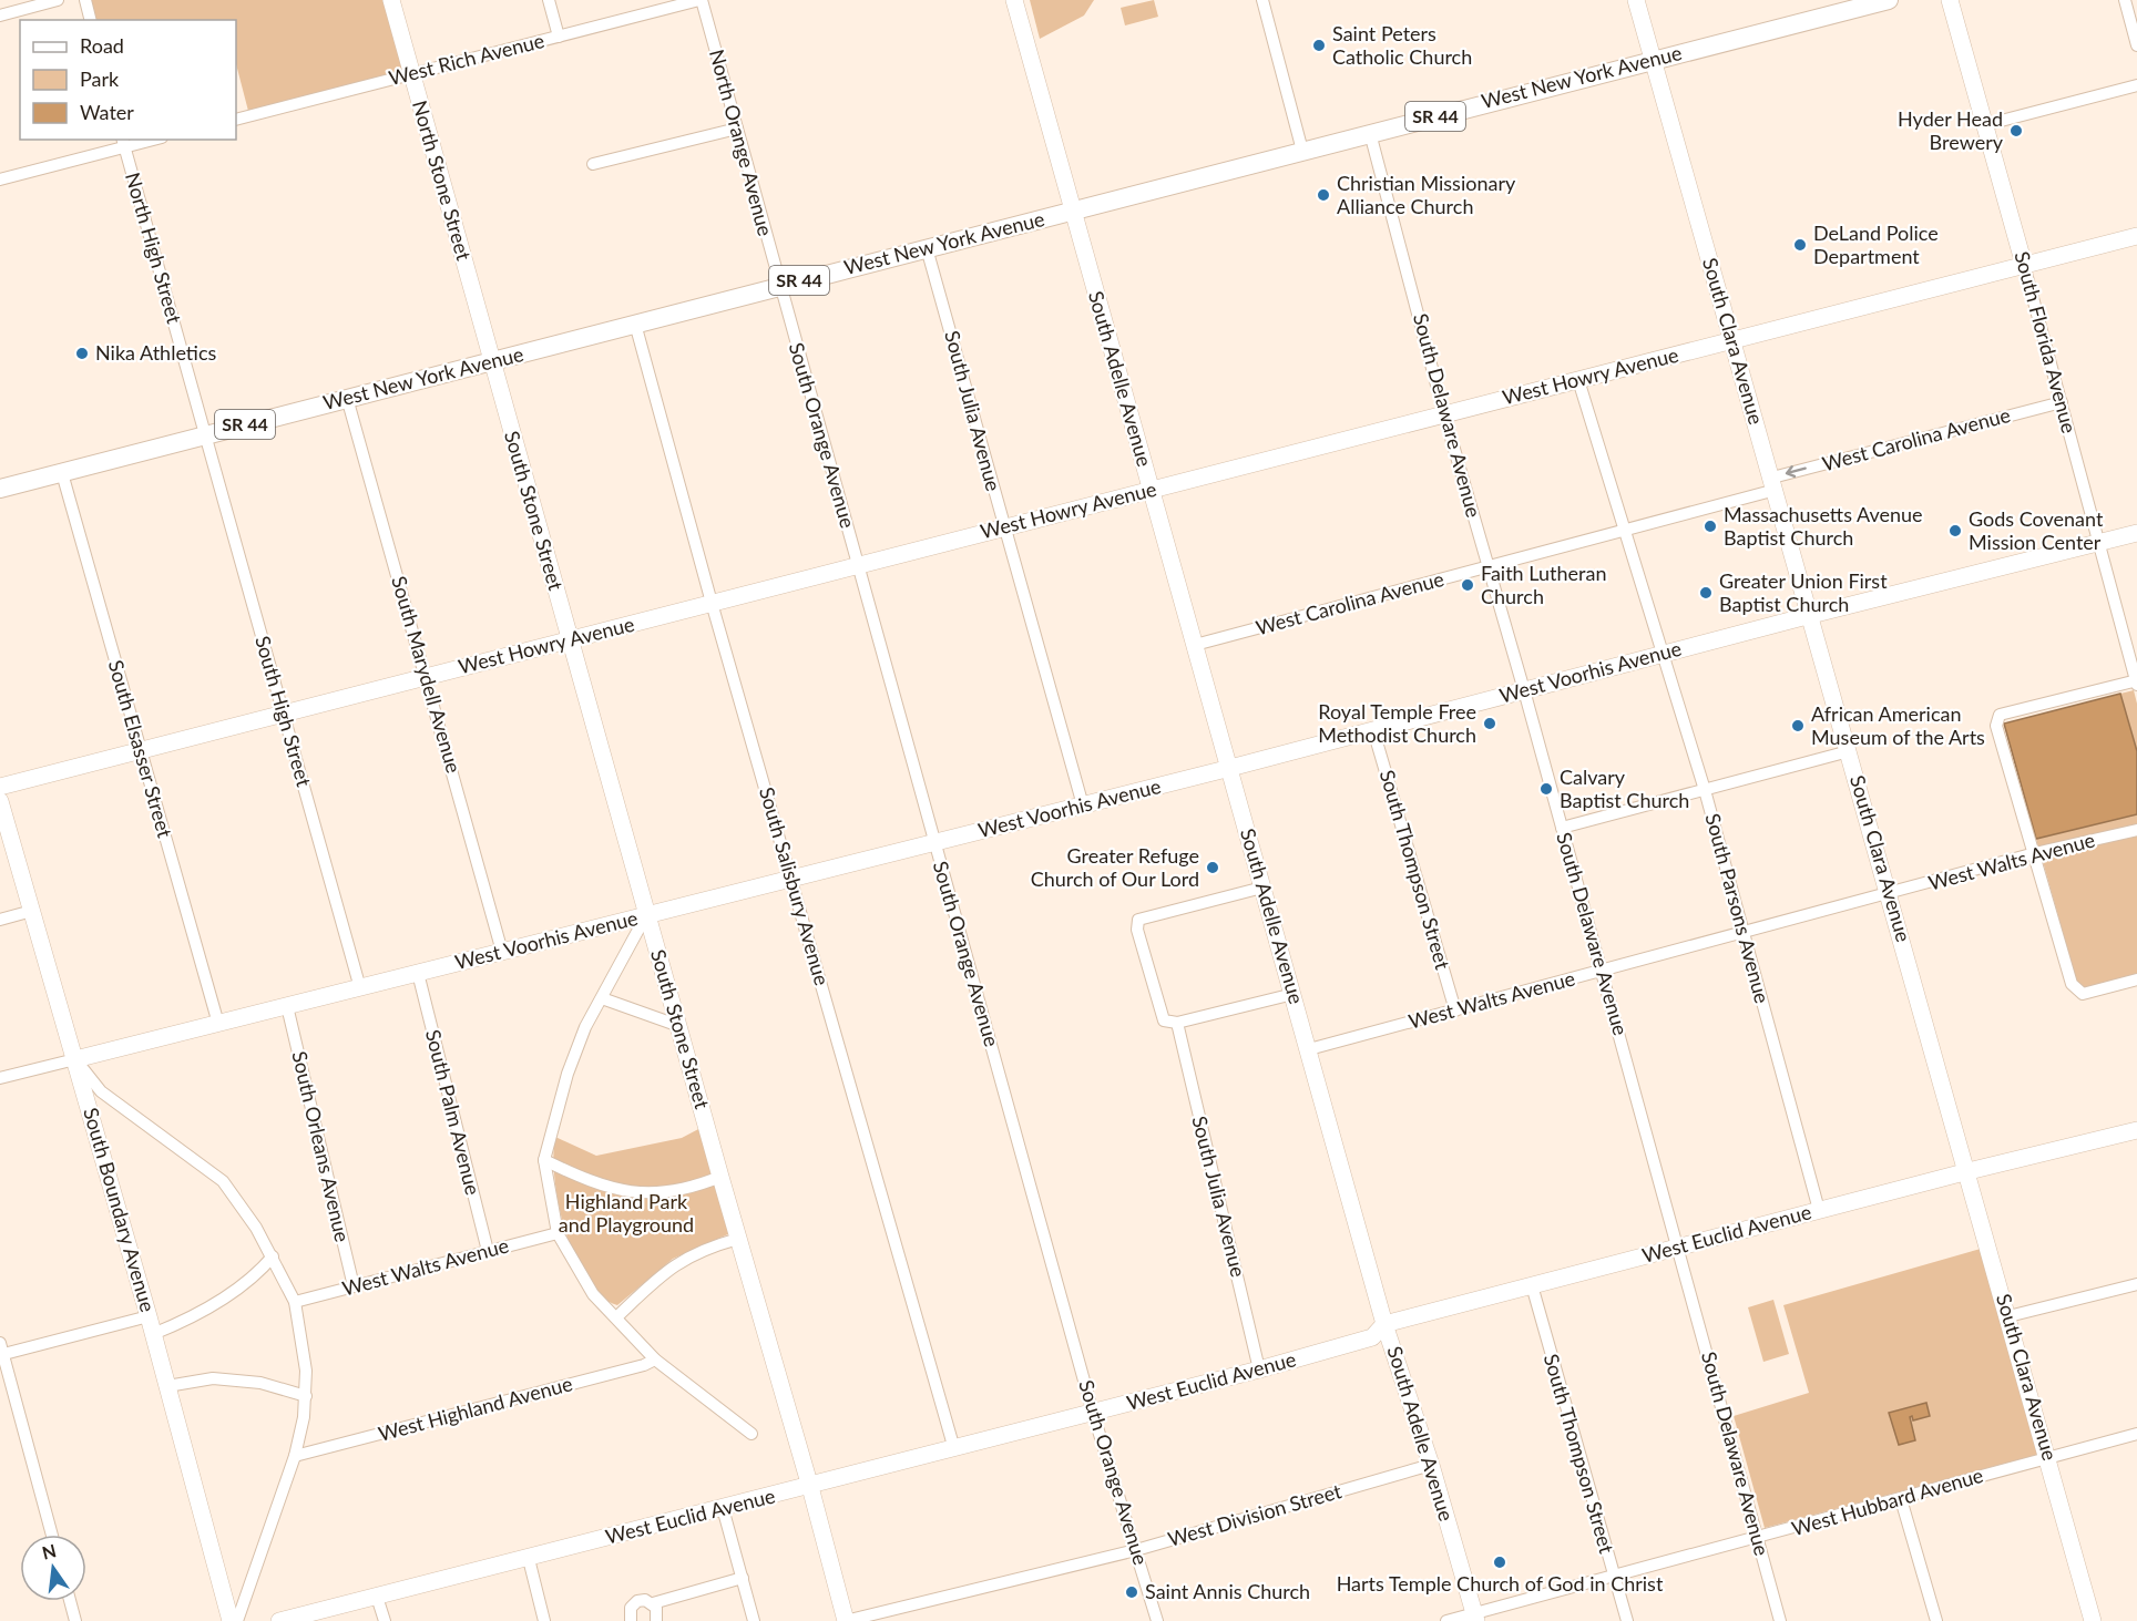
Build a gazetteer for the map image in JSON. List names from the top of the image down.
{
  "streets": {
    "main road": ["West New York Avenue", "SR 44"],
    "street": [
      "West Rich Avenue",
      "North Orange Avenue",
      "North Stone Street",
      "North High Street",
      "South Clara Avenue",
      "South Florida Avenue",
      "West Howry Avenue",
      "South Adelle Avenue",
      "South Julia Avenue",
      "South Delaware Avenue",
      "South Orange Avenue",
      "West Carolina Avenue",
      "South Stone Street",
      "West Voorhis Avenue",
      "South Marydell Avenue",
      "South High Street",
      "South Elsasser Street",
      "West Walts Avenue",
      "South Thompson Street",
      "South Salisbury Avenue",
      "South Parsons Avenue",
      "South Palm Avenue",
      "South Orleans Avenue",
      "South Boundary Avenue",
      "West Euclid Avenue",
      "West Highland Avenue",
      "West Hubbard Avenue",
      "West Division Street"
    ]
  },
  "crossings": [
    ["West Rich Avenue", "North Orange Avenue"],
    ["West Rich Avenue", "North Stone Street"],
    ["West New York Avenue", "North Orange Avenue"],
    ["West New York Avenue", "North Stone Street"],
    ["West New York Avenue", "North High Street"],
    ["West New York Avenue", "South Clara Avenue"],
    ["West New York Avenue", "South Adelle Avenue"],
    ["West New York Avenue", "South Julia Avenue"],
    ["West New York Avenue", "South Delaware Avenue"],
    ["West New York Avenue", "South Orange Avenue"],
    ["West New York Avenue", "South Stone Street"],
    ["West New York Avenue", "South Marydell Avenue"],
    ["West New York Avenue", "South High Street"],
    ["West New York Avenue", "South Elsasser Street"],
    ["West New York Avenue", "South Salisbury Avenue"],
    ["North Orange Avenue", "South Orange Avenue"],
    ["North Stone Street", "South Stone Street"],
    ["North High Street", "South High Street"],
    ["South Clara Avenue", "West Howry Avenue"],
    ["South Clara Avenue", "West Carolina Avenue"],
    ["South Clara Avenue", "West Voorhis Avenue"],
    ["South Clara Avenue", "West Walts Avenue"],
    ["South Clara Avenue", "West Euclid Avenue"],
    ["South Clara Avenue", "West Hubbard Avenue"],
    ["South Florida Avenue", "West Howry Avenue"],
    ["South Florida Avenue", "West Carolina Avenue"],
    ["South Florida Avenue", "West Voorhis Avenue"],
    ["West Howry Avenue", "South Adelle Avenue"],
    ["West Howry Avenue", "South Julia Avenue"],
    ["West Howry Avenue", "South Delaware Avenue"],
    ["West Howry Avenue", "South Orange Avenue"],
    ["West Howry Avenue", "South Stone Street"],
    ["West Howry Avenue", "South Marydell Avenue"],
    ["West Howry Avenue", "South High Street"],
    ["West Howry Avenue", "South Elsasser Street"],
    ["West Howry Avenue", "South Salisbury Avenue"],
    ["West Howry Avenue", "South Parsons Avenue"],
    ["South Adelle Avenue", "West Carolina Avenue"],
    ["South Adelle Avenue", "West Voorhis Avenue"],
    ["South Adelle Avenue", "West Walts Avenue"],
    ["South Adelle Avenue", "West Euclid Avenue"],
    ["South Adelle Avenue", "West Hubbard Avenue"],
    ["South Adelle Avenue", "West Division Street"],
    ["South Julia Avenue", "West Voorhis Avenue"],
    ["South Julia Avenue", "West Euclid Avenue"],
    ["South Delaware Avenue", "West Carolina Avenue"],
    ["South Delaware Avenue", "West Voorhis Avenue"],
    ["South Delaware Avenue", "West Walts Avenue"],
    ["South Delaware Avenue", "West Euclid Avenue"],
    ["South Delaware Avenue", "West Hubbard Avenue"],
    ["South Orange Avenue", "West Voorhis Avenue"],
    ["South Orange Avenue", "West Euclid Avenue"],
    ["South Orange Avenue", "West Division Street"],
    ["West Carolina Avenue", "South Parsons Avenue"],
    ["South Stone Street", "West Voorhis Avenue"],
    ["South Stone Street", "West Euclid Avenue"],
    ["South Stone Street", "West Division Street"],
    ["West Voorhis Avenue", "South Marydell Avenue"],
    ["West Voorhis Avenue", "South High Street"],
    ["West Voorhis Avenue", "South Elsasser Street"],
    ["West Voorhis Avenue", "South Thompson Street"],
    ["West Voorhis Avenue", "South Salisbury Avenue"],
    ["West Voorhis Avenue", "South Parsons Avenue"],
    ["West Voorhis Avenue", "South Palm Avenue"],
    ["West Voorhis Avenue", "South Orleans Avenue"],
    ["West Voorhis Avenue", "South Boundary Avenue"],
    ["West Walts Avenue", "South Thompson Street"],
    ["West Walts Avenue", "South Parsons Avenue"],
    ["West Walts Avenue", "South Palm Avenue"],
    ["West Walts Avenue", "South Orleans Avenue"],
    ["South Thompson Street", "West Euclid Avenue"],
    ["South Thompson Street", "West Hubbard Avenue"],
    ["South Salisbury Avenue", "West Euclid Avenue"],
    ["South Parsons Avenue", "West Euclid Avenue"]
  ],
  "parks": ["Highland Park and Playground"],
  "places": [
    "Saint Peters Catholic Church",
    "Hyder Head Brewery",
    "Christian Missionary Alliance Church",
    "DeLand Police Department",
    "Nika Athletics",
    "Massachusetts Avenue Baptist Church",
    "Gods Covenant Mission Center",
    "Faith Lutheran Church",
    "Greater Union First Baptist Church",
    "Royal Temple Free Methodist Church",
    "African American Museum of the Arts",
    "Calvary Baptist Church",
    "Greater Refuge Church of Our Lord",
    "Harts Temple Church of God in Christ",
    "Saint Annis Church"
  ],
  "legend": ["Road", "Park", "Water"],
  "north": "top"
}
